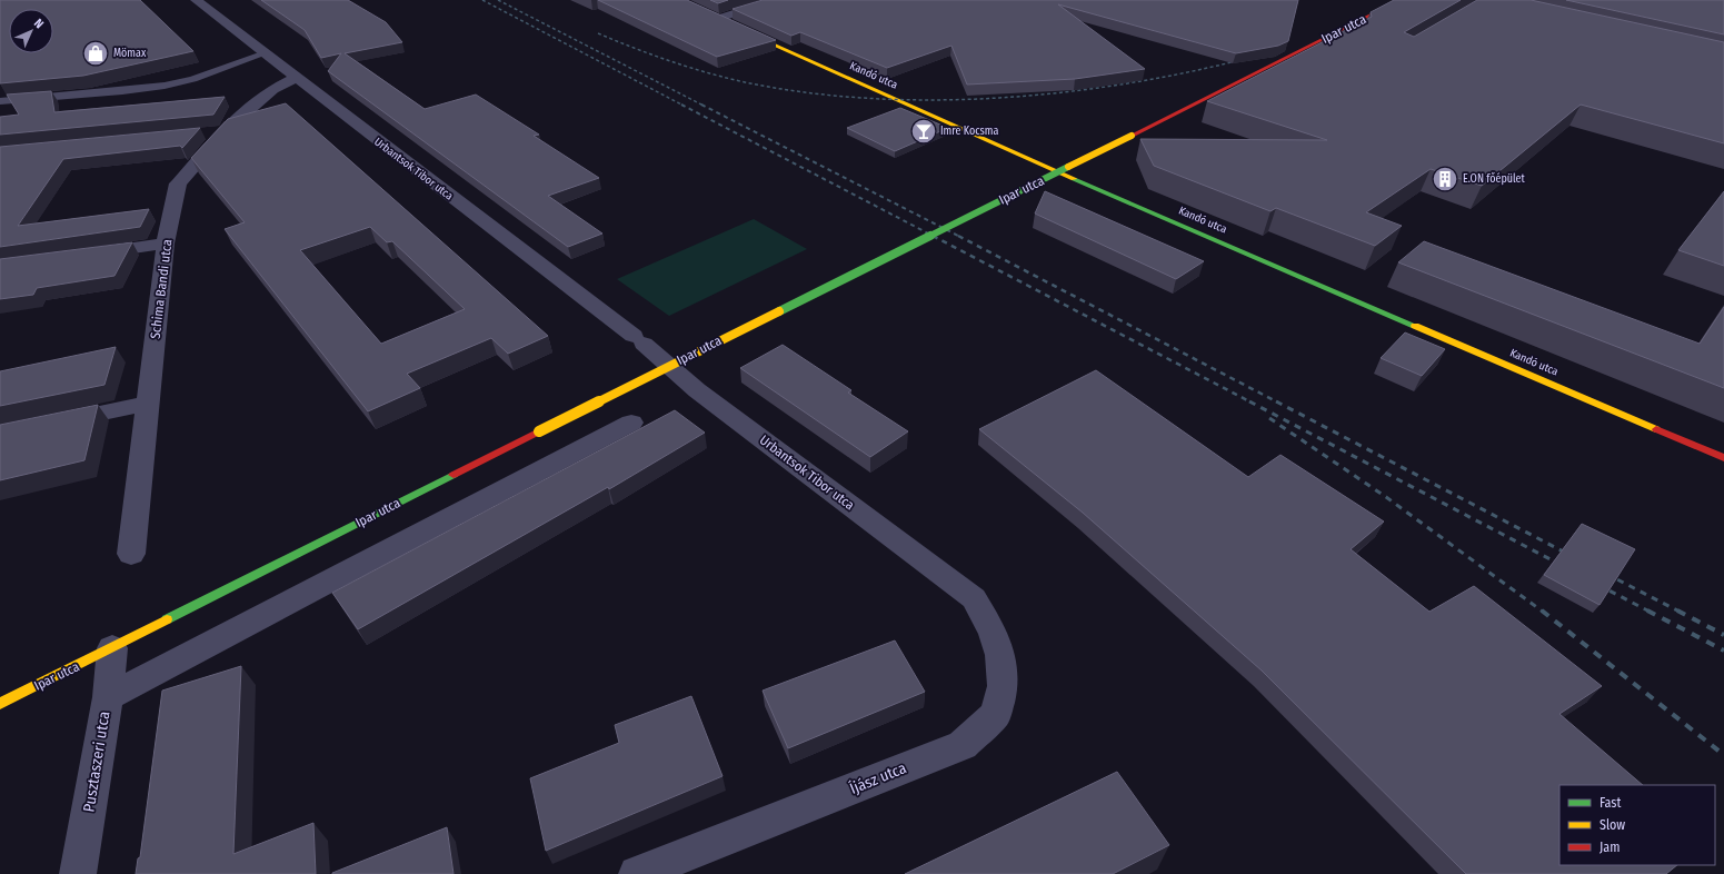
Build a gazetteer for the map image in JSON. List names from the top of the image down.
{
  "streets": {
    "street": [
      "Ipar utca",
      "Kandó utca",
      "Urbantsok Tibor utca",
      "Schima Bandi utca",
      "Pusztaszeri utca",
      "Íjász utca"
    ]
  },
  "crossings": [
    ["Ipar utca", "Pusztaszeri utca"],
    ["Urbantsok Tibor utca", "Schima Bandi utca"],
    ["Urbantsok Tibor utca", "Íjász utca"]
  ],
  "places": {
    "shop": ["Mömax"],
    "bar": ["Imre Kocsma"],
    "building": ["E.ON főépület"]
  },
  "legend": ["Fast", "Slow", "Jam"],
  "north": "top right"
}
